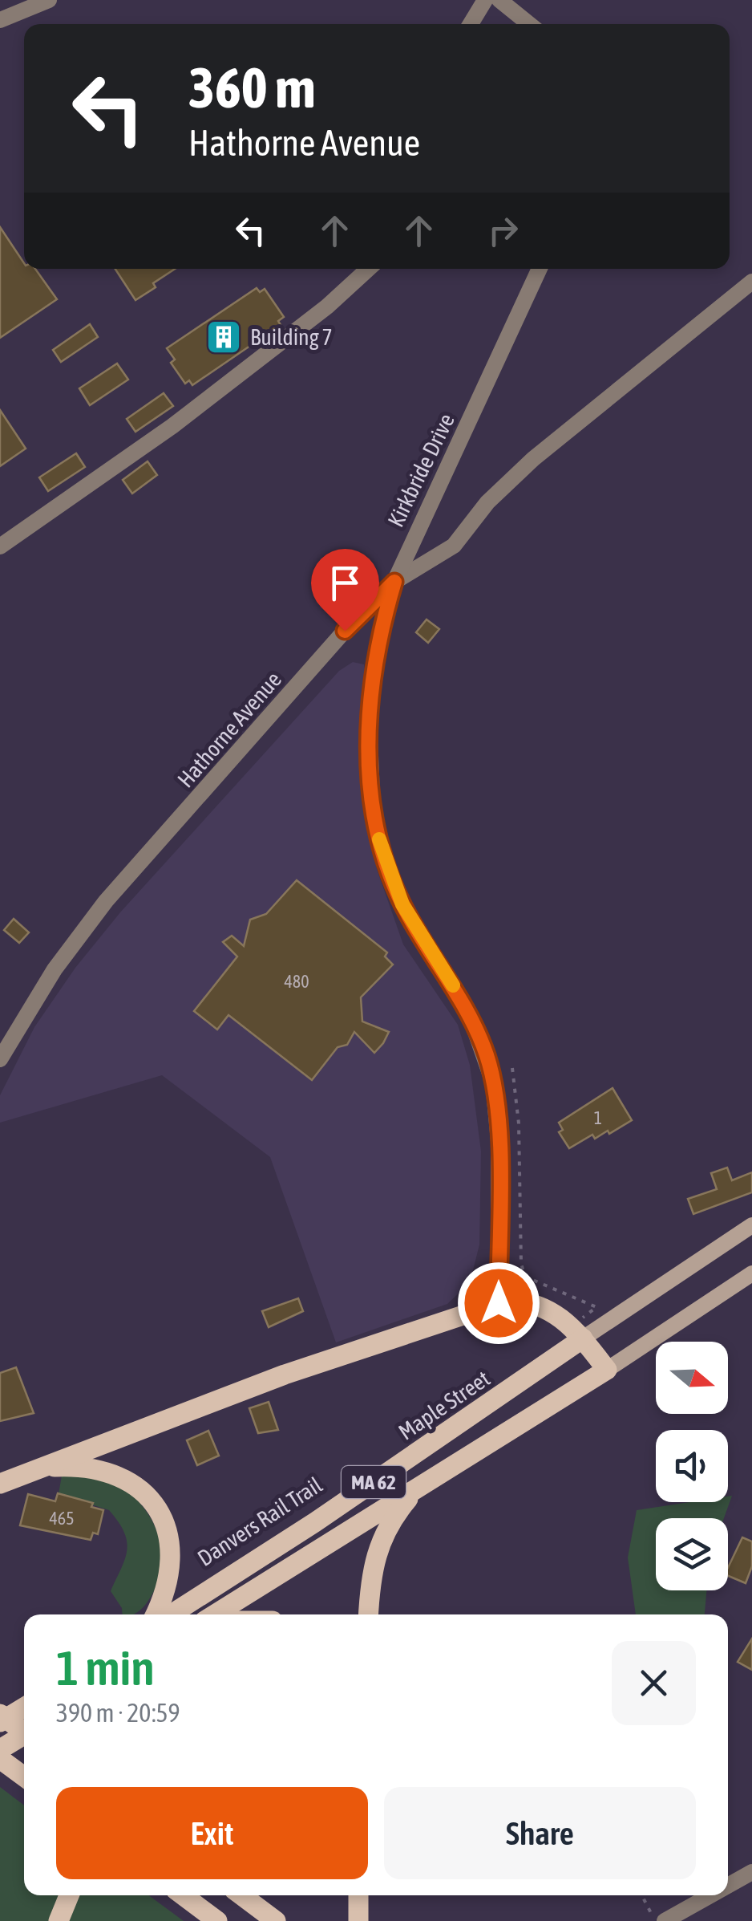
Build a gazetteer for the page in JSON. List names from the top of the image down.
{
  "streets": {
    "main road": ["Maple Street", "MA 62"],
    "street": ["Kirkbride Drive", "Hathorne Avenue"]
  },
  "crossings": [
    ["Kirkbride Drive", "Hathorne Avenue"]
  ],
  "places": {
    "building": ["Building 7"]
  },
  "house_numbers": ["480", "1", "465"],
  "north": "right",
  "page": {
    "turn": ["360 m", "Hathorne Avenue"],
    "heading": ["1 min", "390 m · 20:59"],
    "buttons": ["Exit", "Share"]
  }
}
